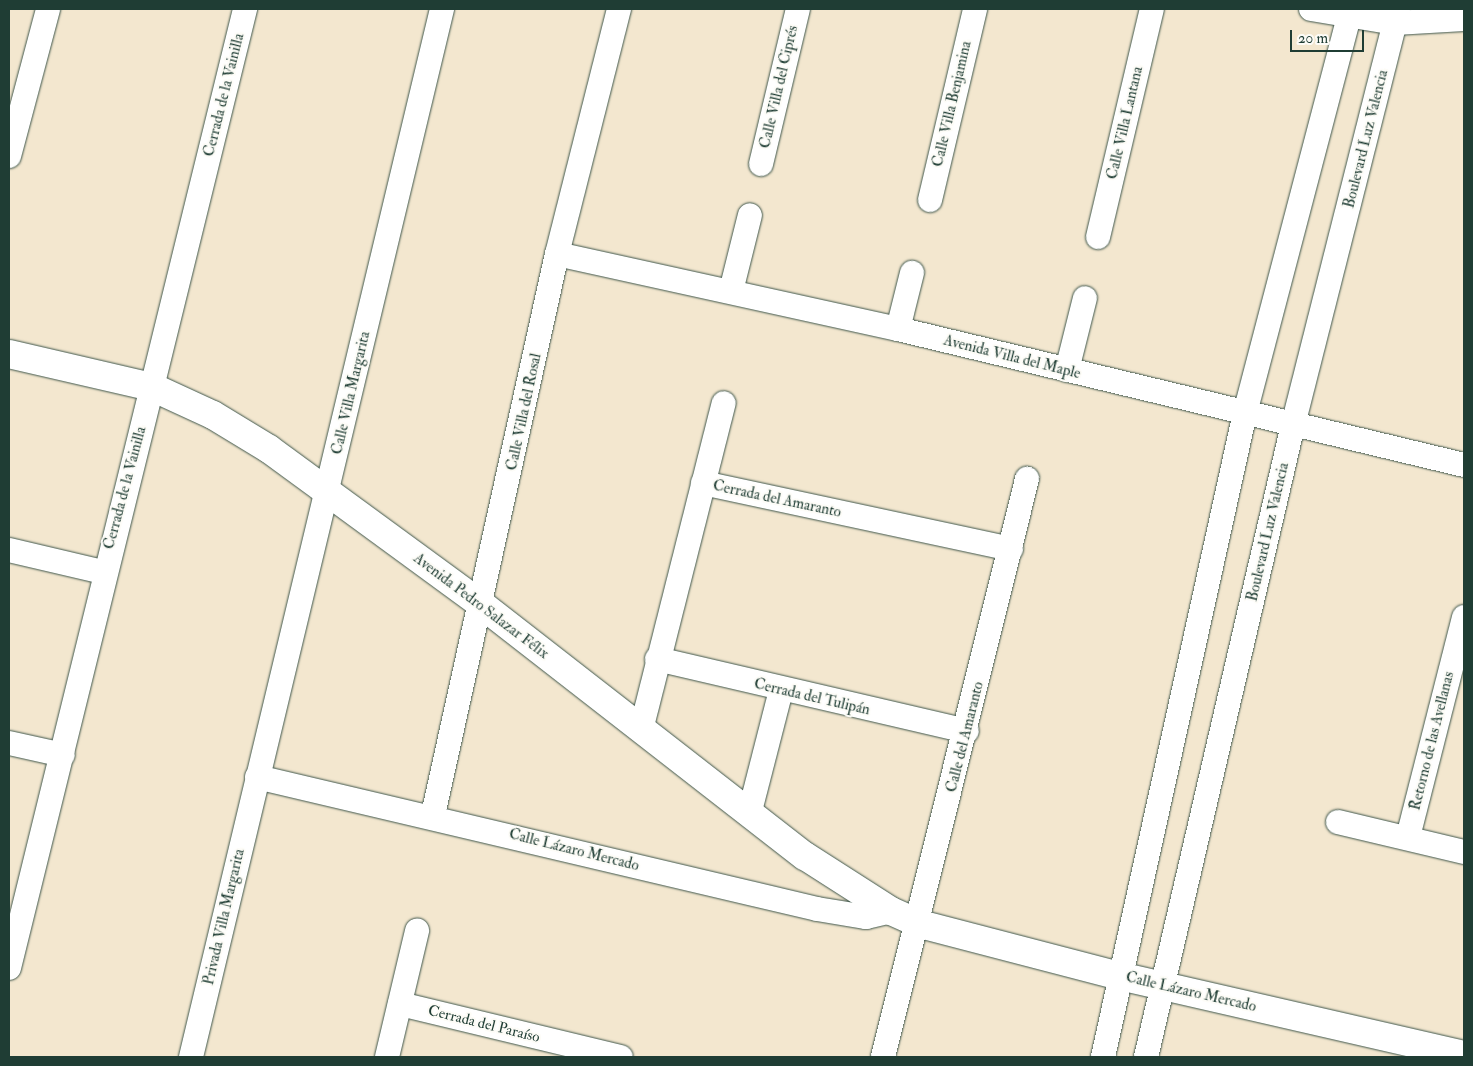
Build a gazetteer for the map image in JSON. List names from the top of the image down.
{
  "streets": {
    "street": [
      "Calle Villa del Ciprés",
      "Cerrada de la Vainilla",
      "Calle Villa Benjamina",
      "Calle Villa Lantana",
      "Boulevard Luz Valencia",
      "Avenida Villa del Maple",
      "Calle Villa Margarita",
      "Calle Villa del Rosal",
      "Cerrada del Amaranto",
      "Avenida Pedro Salazar Félix",
      "Cerrada del Tulipán",
      "Calle del Amaranto",
      "Retorno de las Avellanas",
      "Calle Lázaro Mercado",
      "Privada Villa Margarita",
      "Cerrada del Paraíso"
    ]
  },
  "crossings": [
    ["Cerrada de la Vainilla", "Avenida Pedro Salazar Félix"],
    ["Boulevard Luz Valencia", "Avenida Villa del Maple"],
    ["Boulevard Luz Valencia", "Calle Lázaro Mercado"],
    ["Avenida Villa del Maple", "Calle Villa del Rosal"],
    ["Calle Villa Margarita", "Avenida Pedro Salazar Félix"],
    ["Calle Villa Margarita", "Calle Lázaro Mercado"],
    ["Calle Villa Margarita", "Privada Villa Margarita"],
    ["Calle Villa del Rosal", "Avenida Pedro Salazar Félix"],
    ["Calle Villa del Rosal", "Calle Lázaro Mercado"],
    ["Cerrada del Amaranto", "Avenida Pedro Salazar Félix"],
    ["Cerrada del Amaranto", "Cerrada del Tulipán"],
    ["Cerrada del Amaranto", "Calle del Amaranto"],
    ["Avenida Pedro Salazar Félix", "Calle del Amaranto"],
    ["Avenida Pedro Salazar Félix", "Calle Lázaro Mercado"],
    ["Cerrada del Tulipán", "Calle del Amaranto"],
    ["Calle del Amaranto", "Calle Lázaro Mercado"],
    ["Calle Lázaro Mercado", "Privada Villa Margarita"]
  ],
  "scale_bar": "20 m"
}
